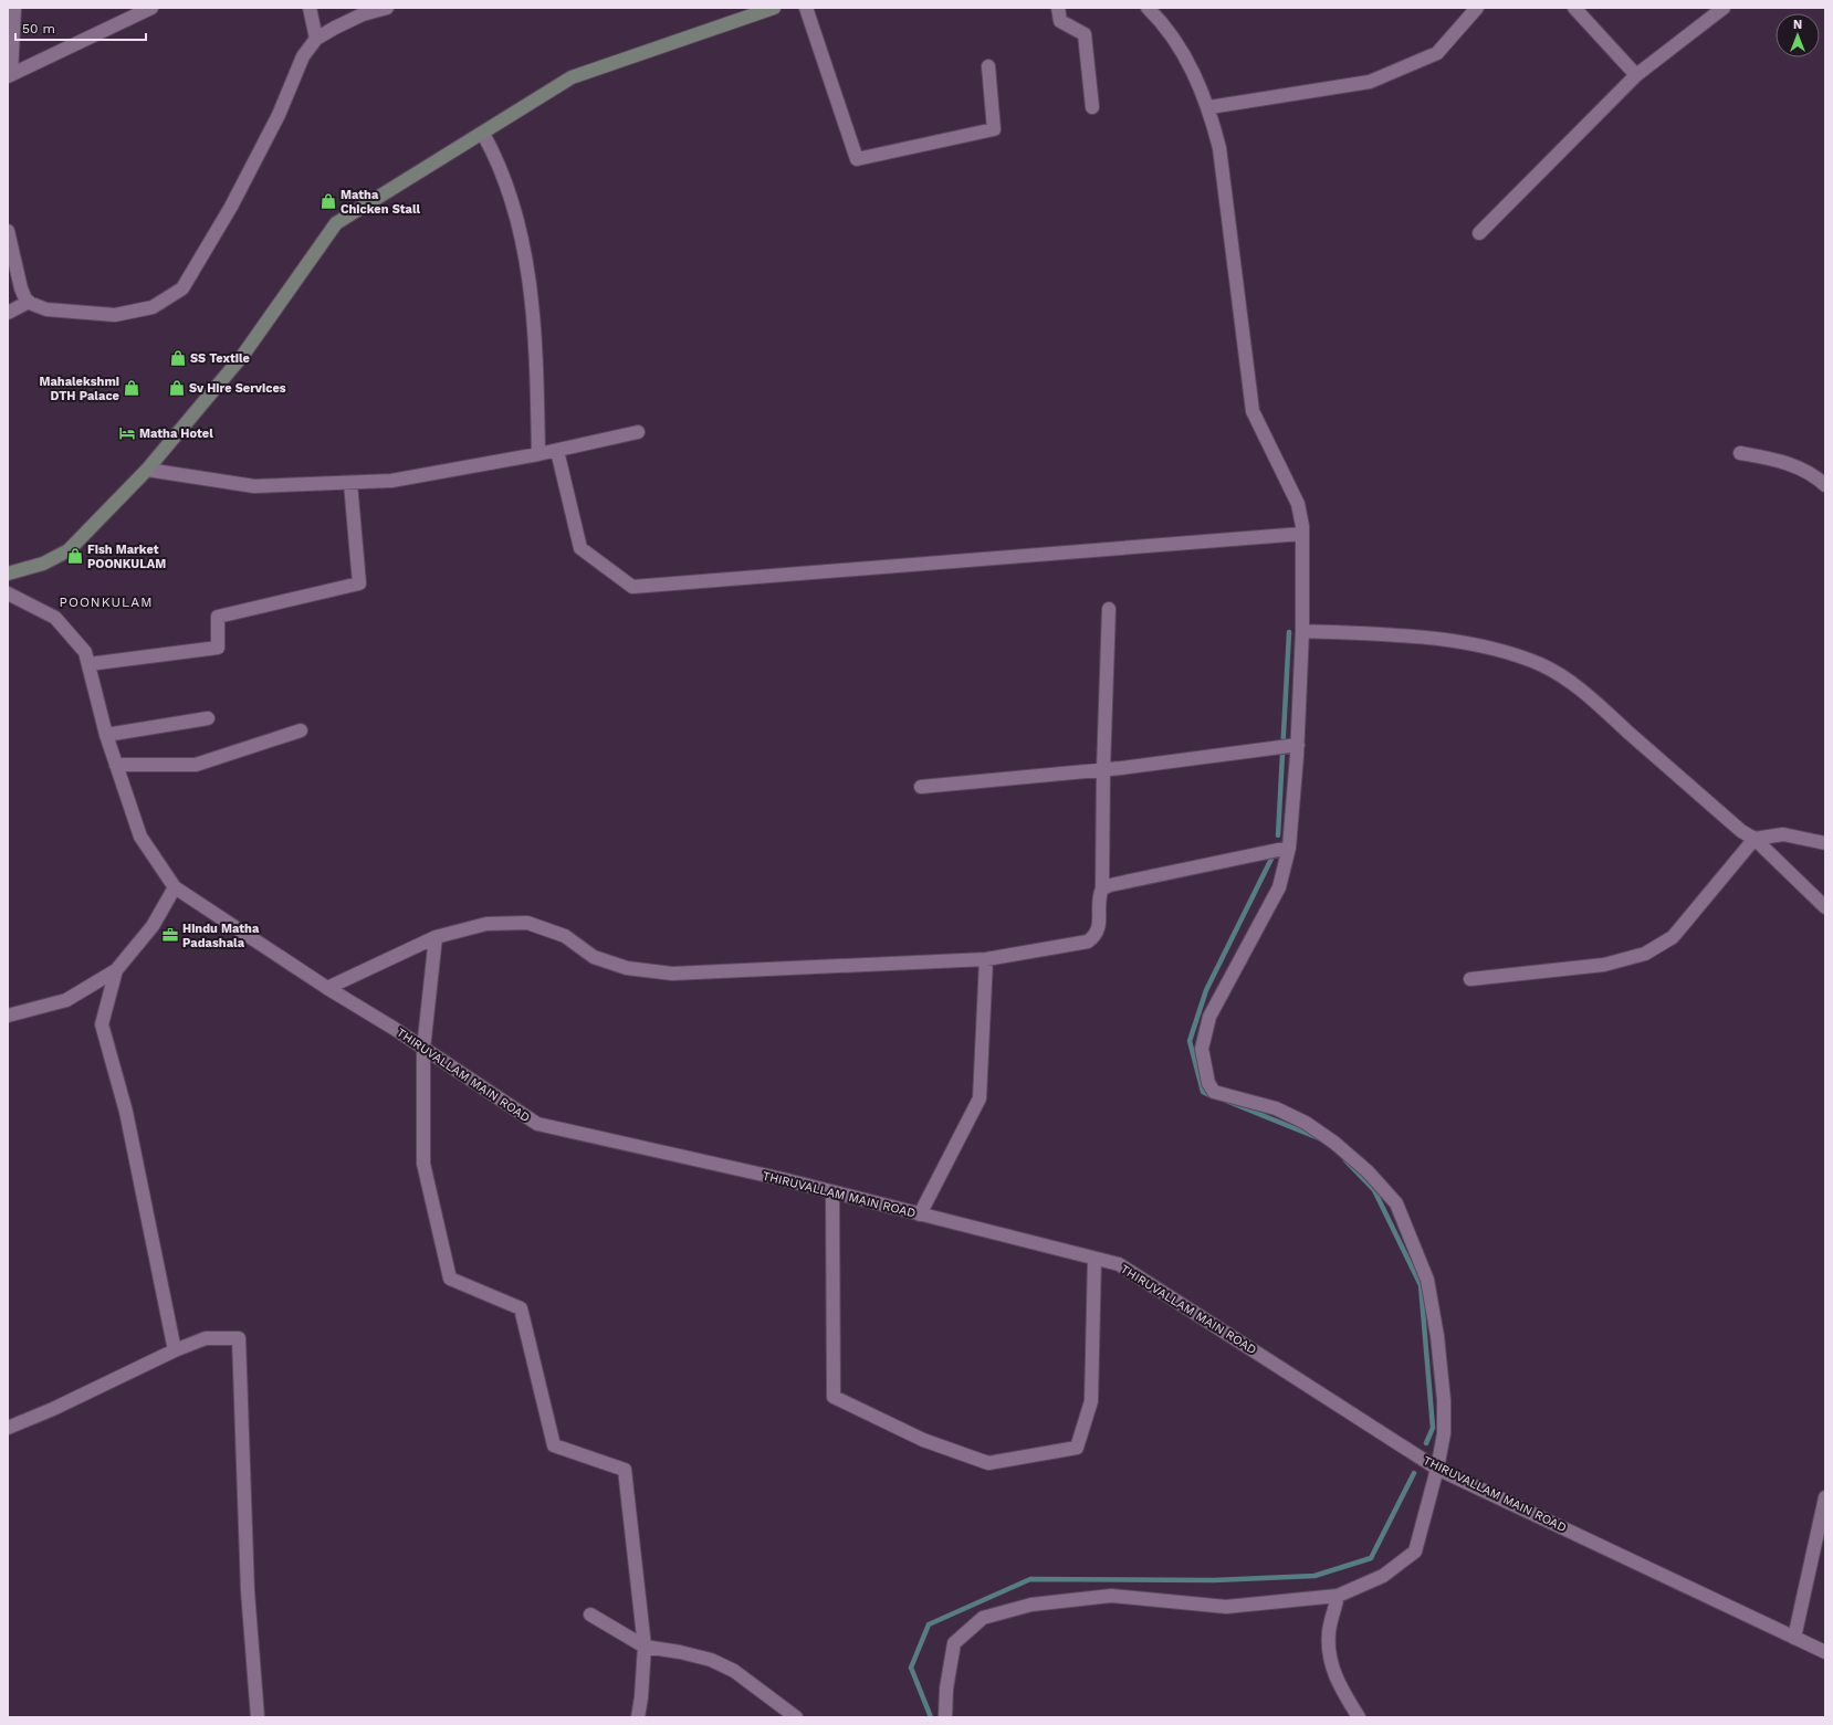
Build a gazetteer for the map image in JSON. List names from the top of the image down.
{
  "streets": {
    "street": ["THIRUVALLAM MAIN ROAD"]
  },
  "districts": ["POONKULAM"],
  "places": {
    "shop": [
      "Matha Chicken Stall",
      "SS Textile",
      "Mahalekshmi DTH Palace",
      "Sv Hire Services",
      "Fish Market POONKULAM"
    ],
    "hotel": ["Matha Hotel"],
    "office": ["Hindu Matha Padashala"]
  },
  "scale_bar": "50 m",
  "north": "top"
}
